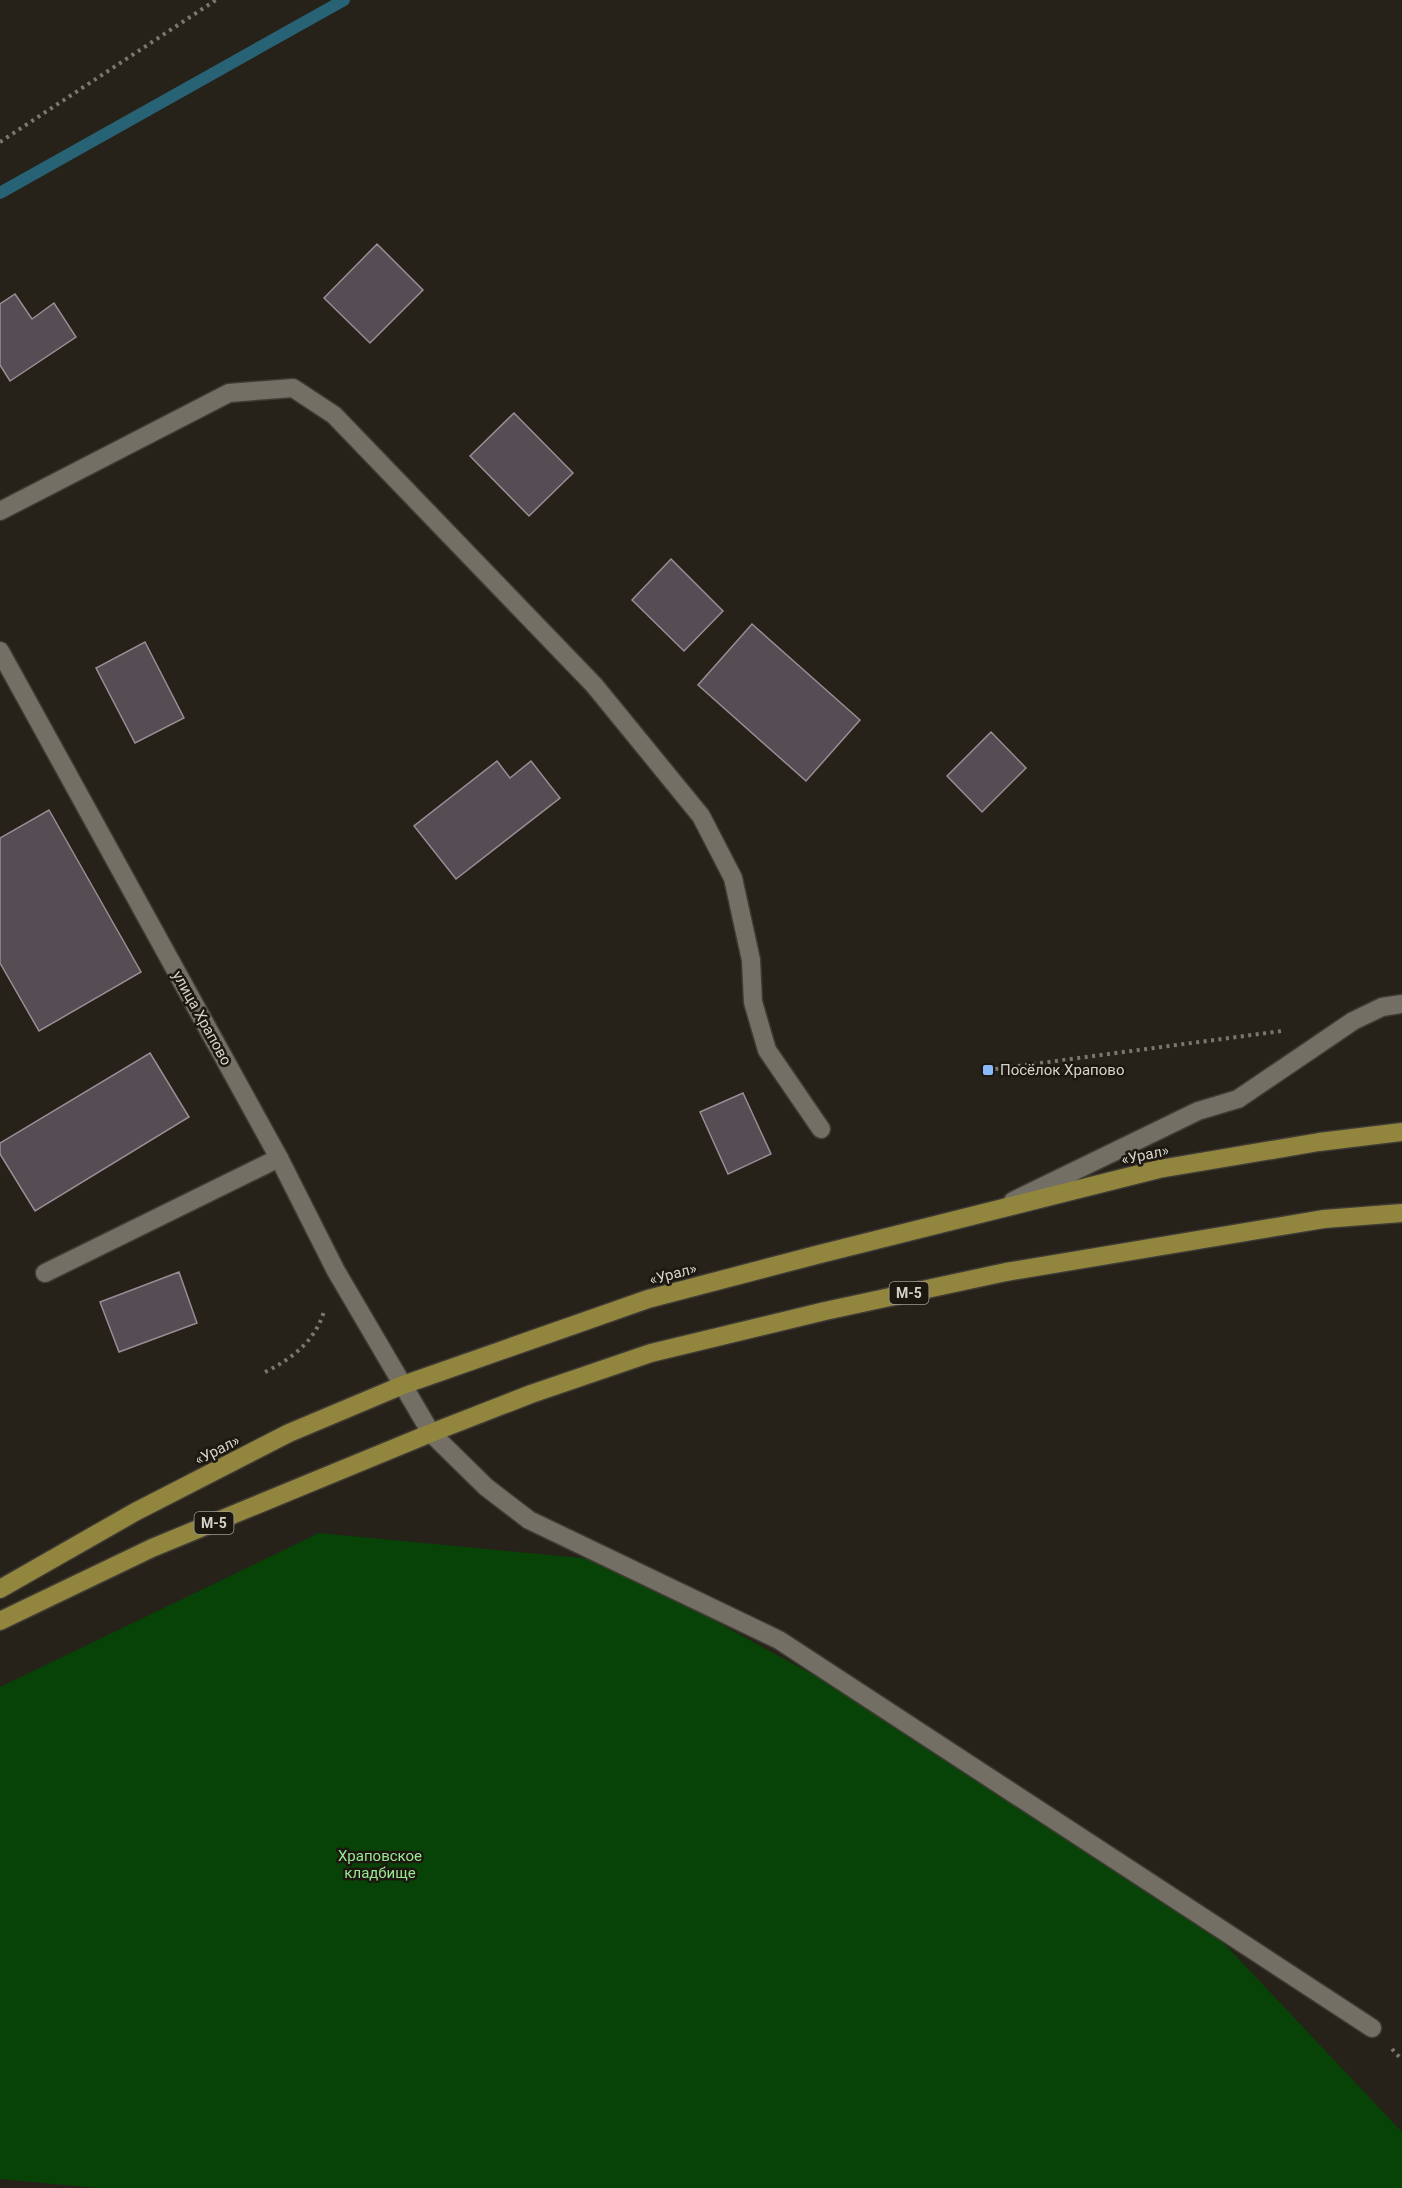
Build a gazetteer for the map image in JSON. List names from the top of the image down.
{
  "streets": {
    "highway": ["«Урал»", "М-5"],
    "street": ["улица Храпово"]
  },
  "crossings": [
    ["улица Храпово", "«Урал»"],
    ["улица Храпово", "М-5"]
  ],
  "parks": ["Храповское кладбище"],
  "places": {
    "transit": ["Посёлок Храпово"]
  }
}
